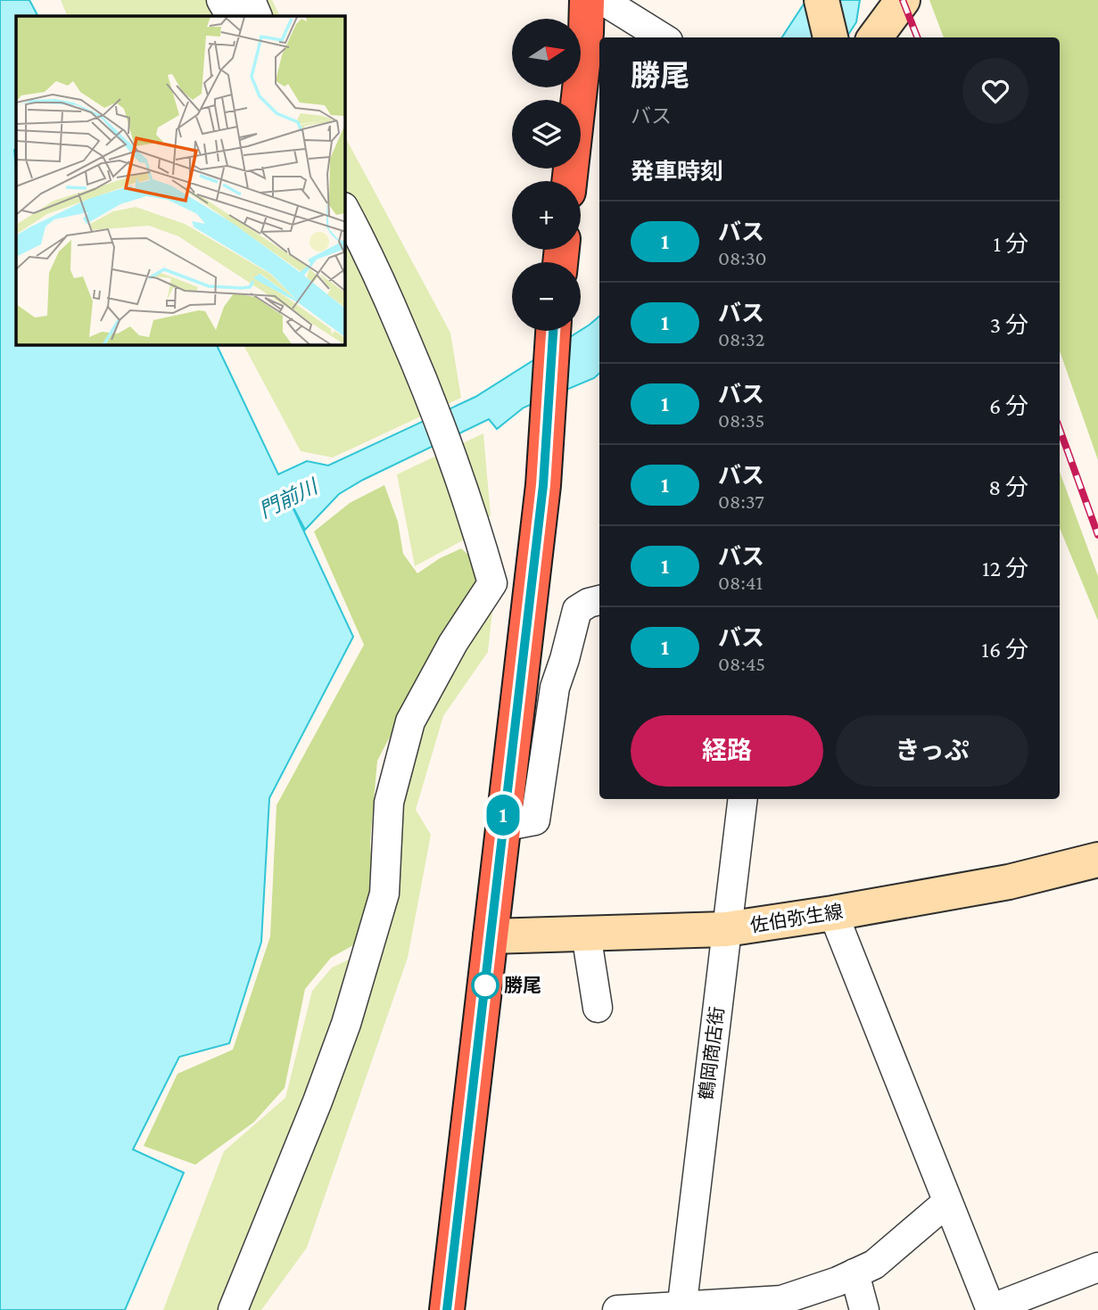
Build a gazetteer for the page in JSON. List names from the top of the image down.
{
  "streets": {
    "main road": ["佐伯弥生線"],
    "street": ["鶴岡商店街"]
  },
  "crossings": [
    ["佐伯弥生線", "鶴岡商店街"]
  ],
  "water": ["門前川"],
  "places": ["勝尾"],
  "lines": ["bus line 1"],
  "north": "right",
  "page": {
    "on_map": "1",
    "map_buttons": ["+", "−"],
    "heading": [
      ["勝尾", "バス"],
      "発車時刻"
    ],
    "list": [
      {
        "mark": "1",
        "name": "バス",
        "note": "08:30",
        "value": "1 分"
      },
      {
        "mark": "1",
        "name": "バス",
        "note": "08:32",
        "value": "3 分"
      },
      {
        "mark": "1",
        "name": "バス",
        "note": "08:35",
        "value": "6 分"
      },
      {
        "mark": "1",
        "name": "バス",
        "note": "08:37",
        "value": "8 分"
      },
      {
        "mark": "1",
        "name": "バス",
        "note": "08:41",
        "value": "12 分"
      },
      {
        "mark": "1",
        "name": "バス",
        "note": "08:45",
        "value": "16 分"
      }
    ],
    "buttons": ["経路", "きっぷ"]
  }
}
